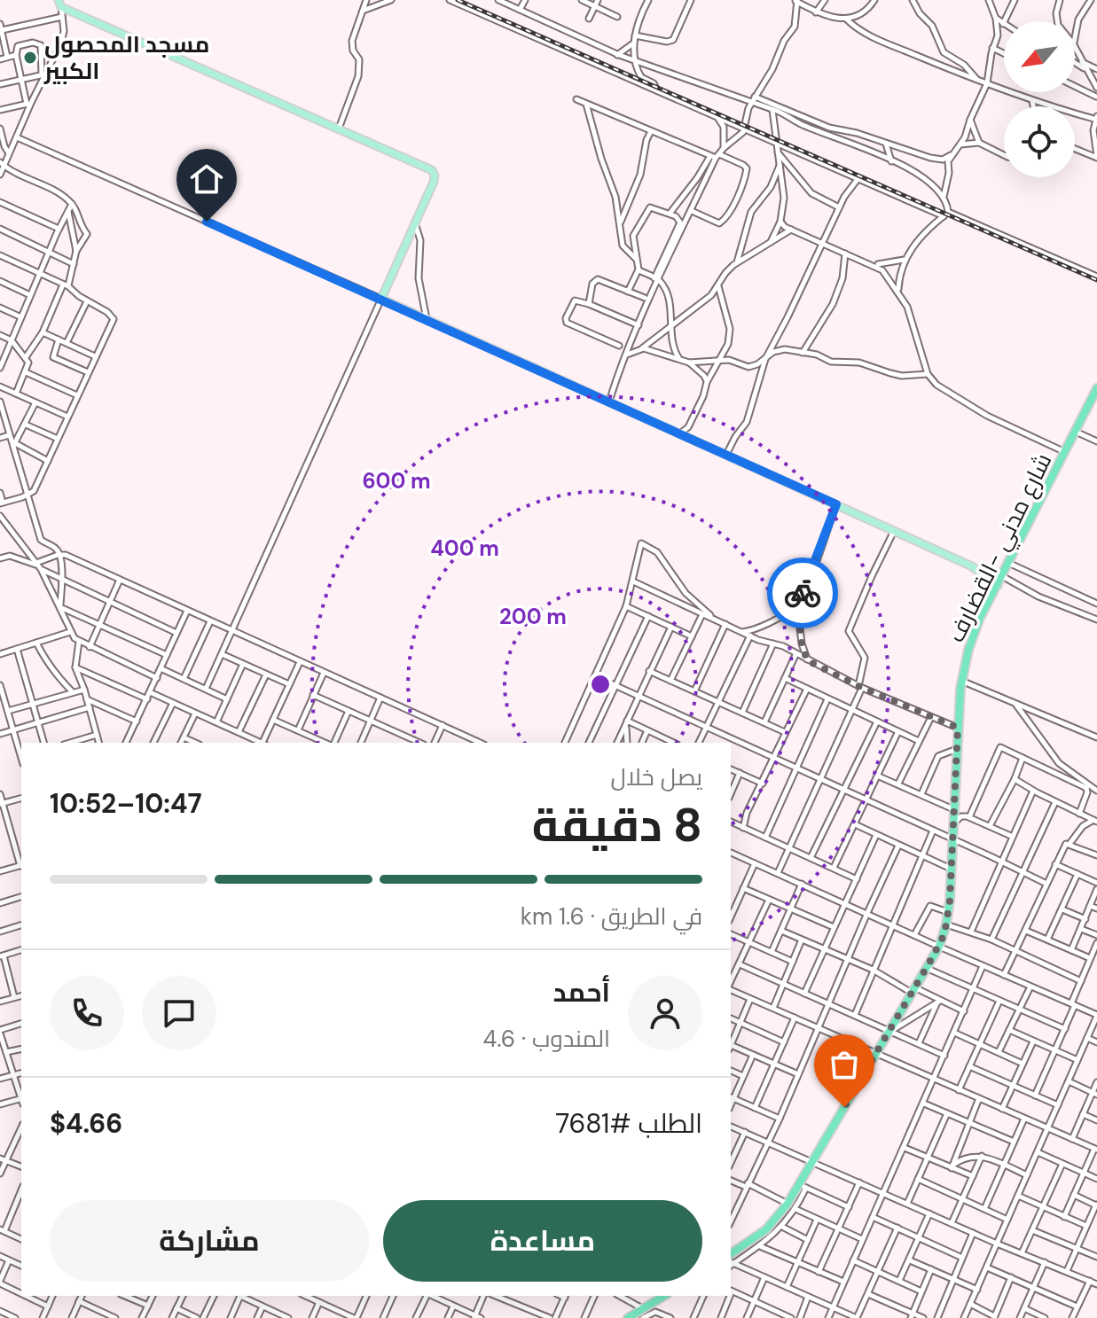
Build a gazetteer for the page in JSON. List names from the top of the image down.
{
  "streets": {
    "highway": ["شارع مدني -القضارف"]
  },
  "places": ["مسجد المحصول الكبير"],
  "north": "bottom left",
  "page": {
    "heading": ["8 دقيقة", "يصل خلال", "10:47–10:52"],
    "panel": [
      "أحمد",
      "المندوب · 4.6",
      "الطلب #7681",
      "$4.66"
    ],
    "bar": "في الطريق · 1.6 km",
    "buttons": ["مساعدة", "مشاركة"]
  },
  "rings": ["600 m", "400 m", "200 m"]
}
